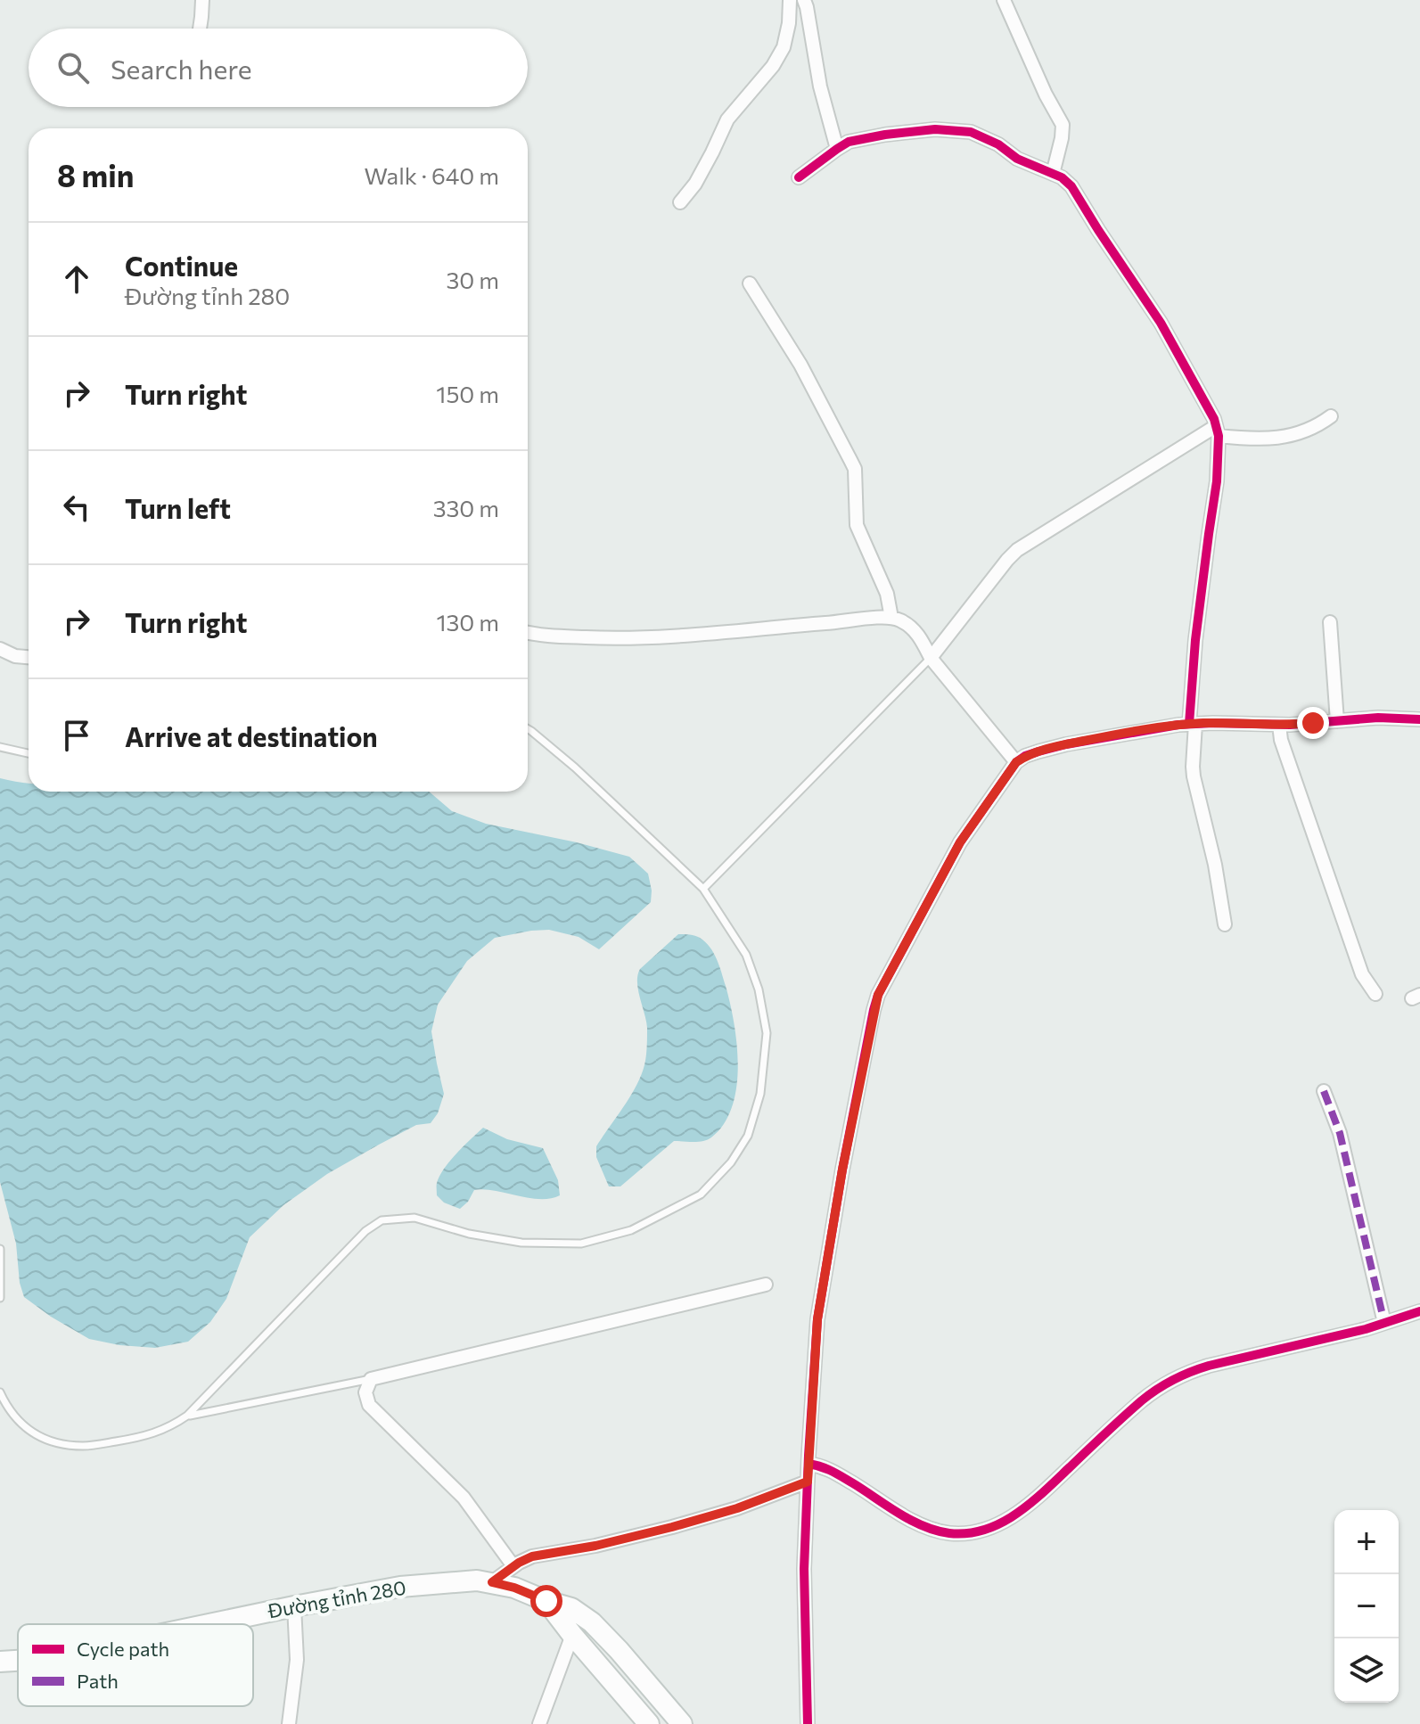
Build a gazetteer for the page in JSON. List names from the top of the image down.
{
  "streets": {
    "main road": ["Đường tỉnh 280"]
  },
  "legend": ["Cycle path", "Path"],
  "page": {
    "search": "Search here",
    "heading": ["8 min", "Walk · 640 m"],
    "list": [
      ["Continue", "Đường tỉnh 280", "30 m"],
      ["Turn right", "150 m"],
      ["Turn left", "330 m"],
      ["Turn right", "130 m"],
      "Arrive at destination"
    ],
    "map_buttons": ["+", "−"]
  }
}
